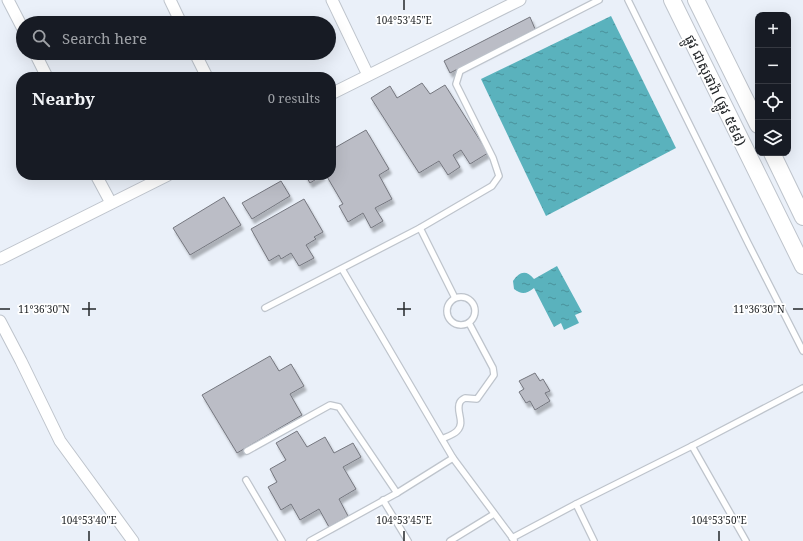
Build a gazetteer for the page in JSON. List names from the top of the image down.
{
  "streets": {
    "main road": ["ផ្លូវ ជាសុផារ៉ា (ផ្លូវ ៥៩៨)"]
  },
  "page": {
    "map_buttons": ["+", "−"],
    "search": "Search here",
    "heading": ["Nearby", "0 results"]
  },
  "coordinates": [
    "104°53'45\"E",
    "11°36'30\"N",
    "104°53'40\"E",
    "104°53'50\"E"
  ]
}
